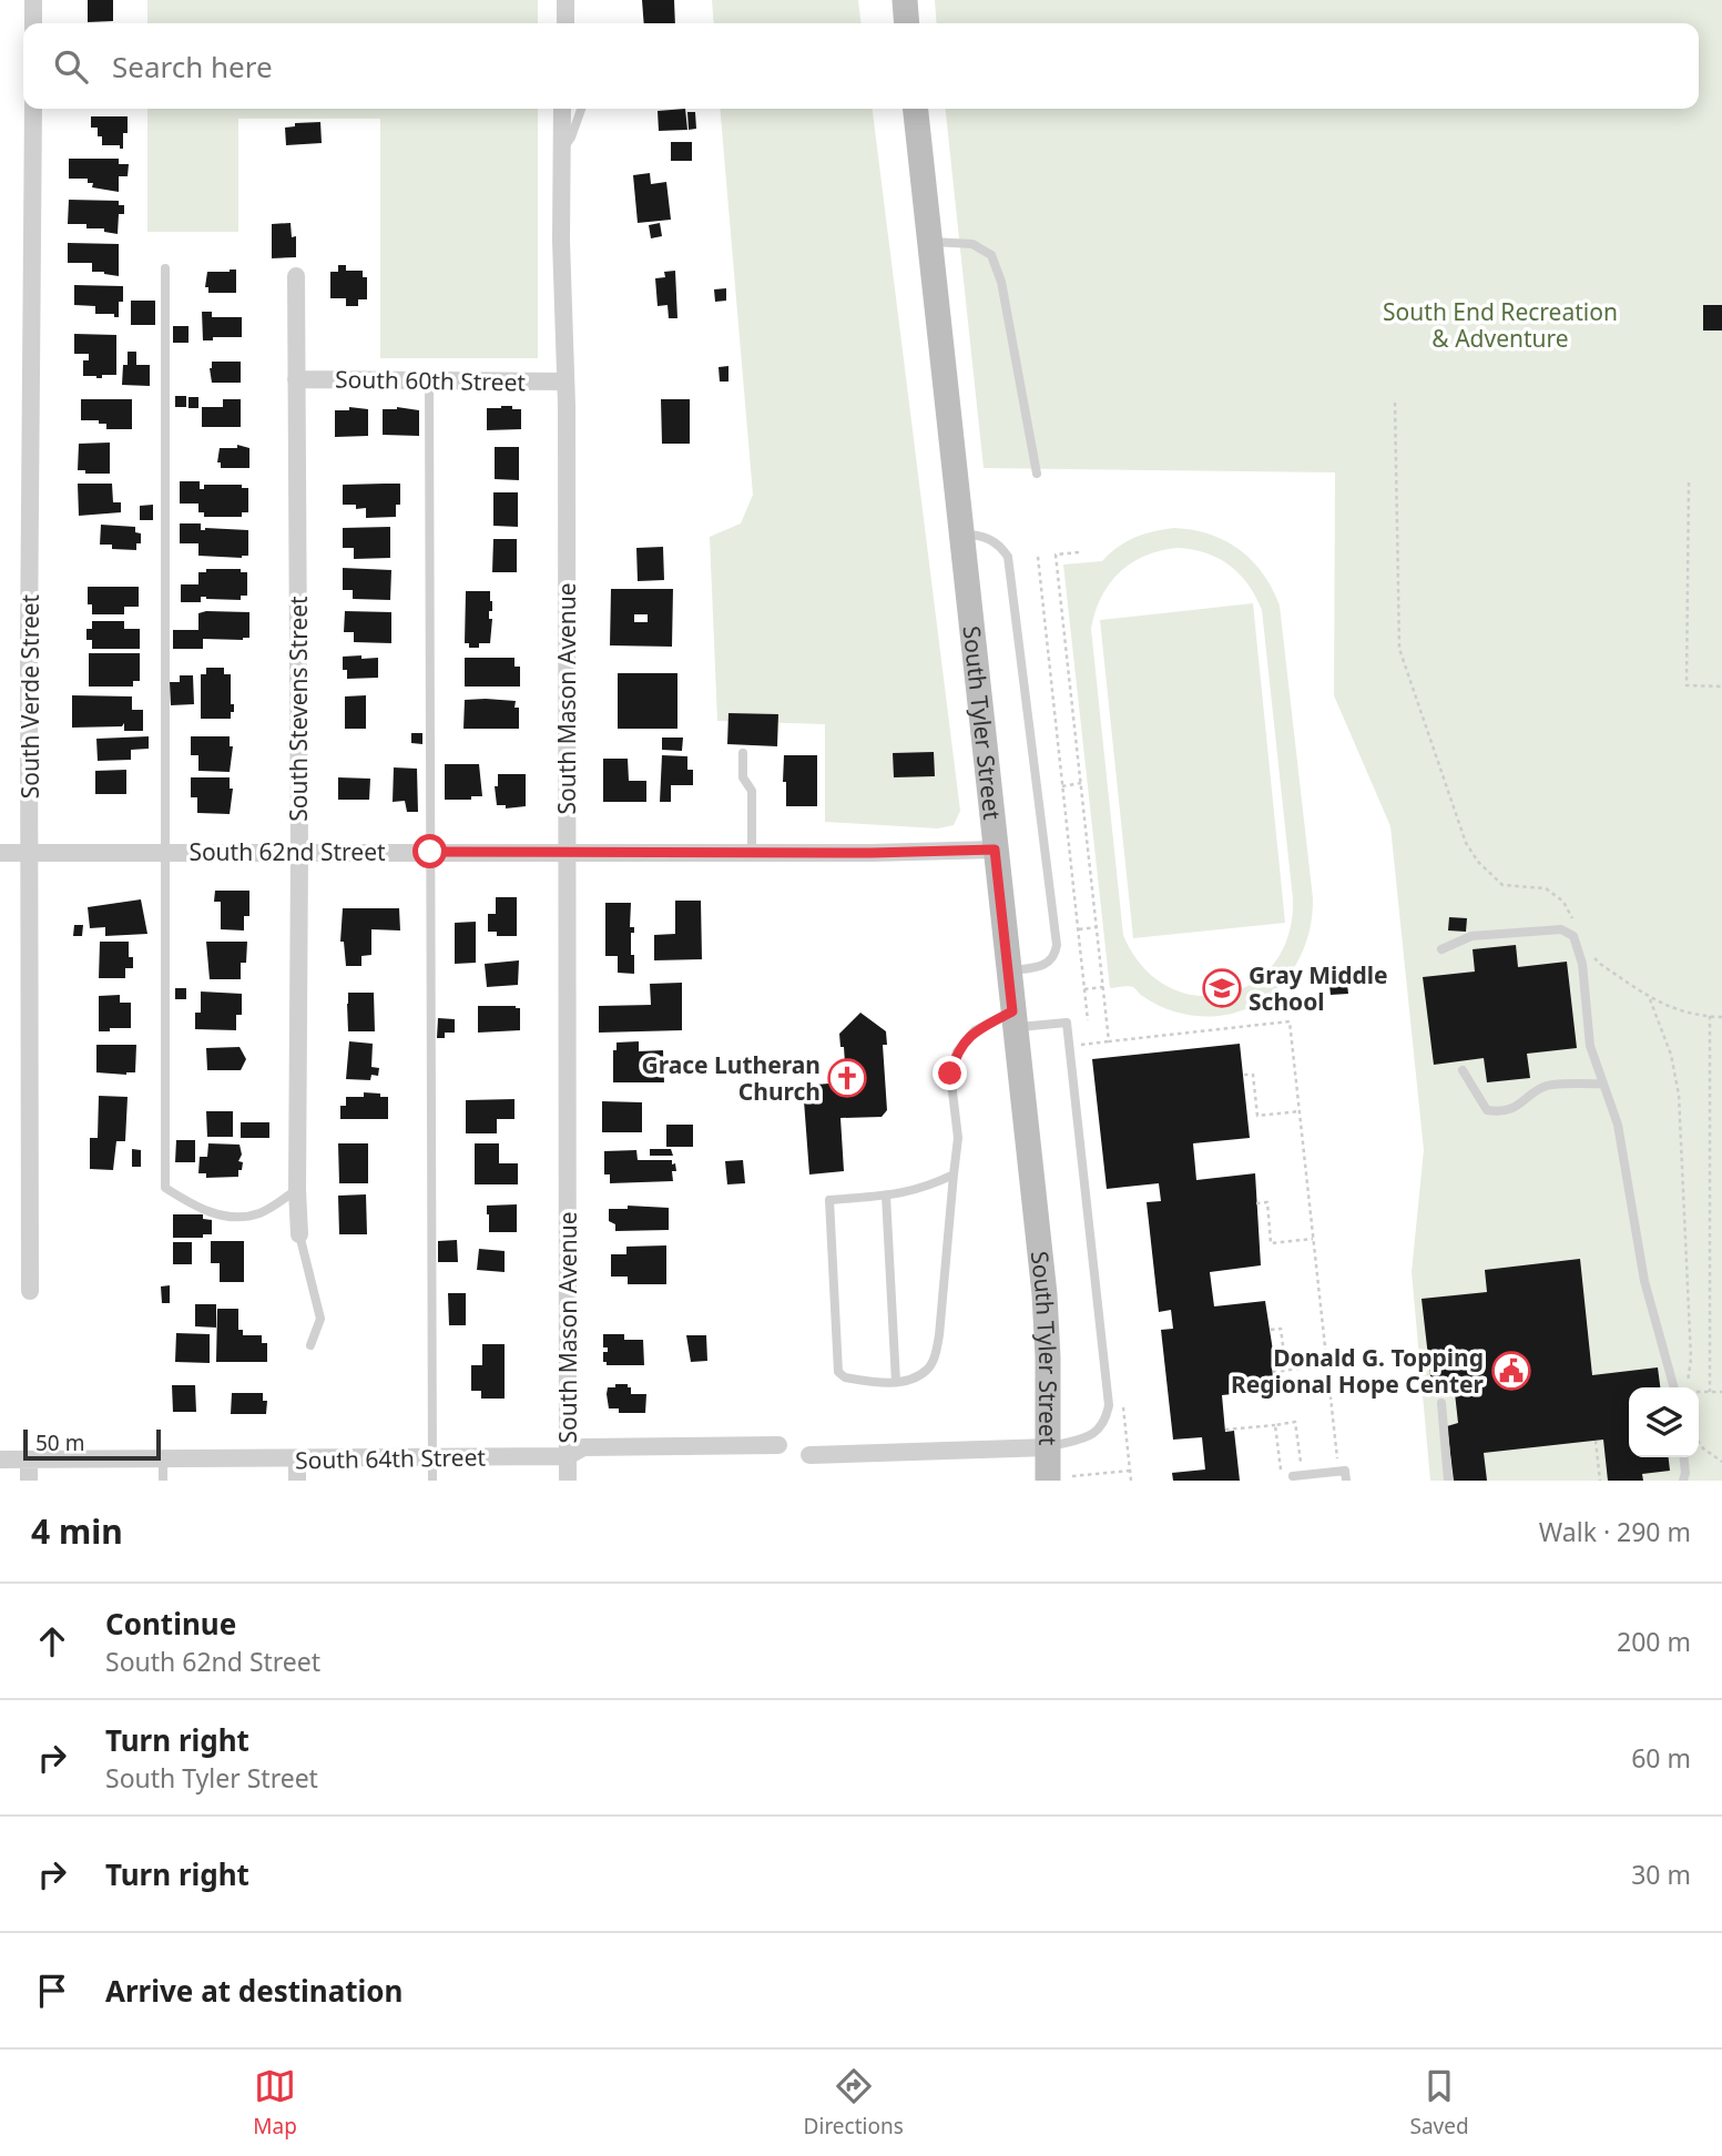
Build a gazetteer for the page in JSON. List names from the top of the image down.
{
  "streets": {
    "street": [
      "South 60th Street",
      "South Verde Street",
      "South Mason Avenue",
      "South Stevens Street",
      "South Tyler Street",
      "South 62nd Street",
      "South 64th Street"
    ]
  },
  "crossings": [
    ["South 60th Street", "South Mason Avenue"],
    ["South 60th Street", "South Stevens Street"],
    ["South Verde Street", "South 62nd Street"],
    ["South Mason Avenue", "South 62nd Street"],
    ["South Mason Avenue", "South 64th Street"],
    ["South Stevens Street", "South 62nd Street"],
    ["South Tyler Street", "South 62nd Street"]
  ],
  "parks": ["South End Recreation & Adventure"],
  "places": {
    "school or university": ["Gray Middle School"],
    "church": ["Grace Lutheran Church"],
    "public building": ["Donald G. Topping Regional Hope Center"]
  },
  "scale_bar": "50 m",
  "page": {
    "search": "Search here",
    "scale": "50 m",
    "heading": ["4 min", "Walk · 290 m"],
    "list": [
      ["Continue", "South 62nd Street", "200 m"],
      ["Turn right", "South Tyler Street", "60 m"],
      ["Turn right", "30 m"],
      "Arrive at destination"
    ],
    "nav": ["Map", "Directions", "Saved"]
  }
}
